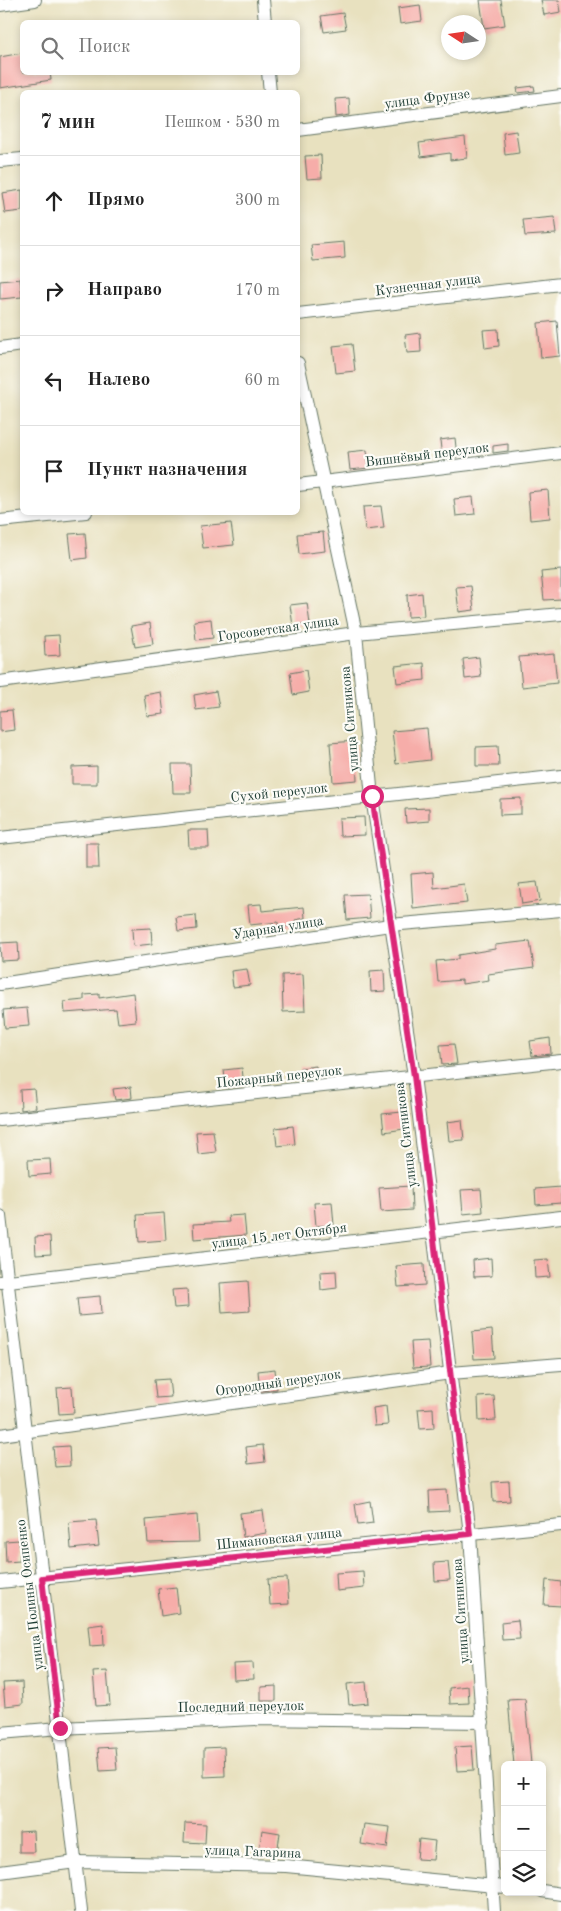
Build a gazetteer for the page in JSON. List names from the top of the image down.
{
  "streets": {
    "street": [
      "улица Фрунзе",
      "Кузнечная улица",
      "Вишнёвый переулок",
      "Горсоветская улица",
      "улица Ситникова",
      "Сухой переулок",
      "Ударная улица",
      "Пожарный переулок",
      "улица 15 лет Октября",
      "Огородный переулок",
      "Шимановская улица",
      "улица Полины Осипенко",
      "Последний переулок",
      "улица Гагарина"
    ]
  },
  "crossings": [
    ["Вишнёвый переулок", "улица Ситникова"],
    ["Горсоветская улица", "улица Ситникова"],
    ["улица Ситникова", "Сухой переулок"],
    ["улица Ситникова", "Ударная улица"],
    ["улица Ситникова", "Пожарный переулок"],
    ["улица Ситникова", "улица 15 лет Октября"],
    ["улица Ситникова", "Огородный переулок"],
    ["улица Ситникова", "Шимановская улица"],
    ["улица Ситникова", "Последний переулок"],
    ["улица Ситникова", "улица Гагарина"],
    ["улица 15 лет Октября", "улица Полины Осипенко"],
    ["Огородный переулок", "улица Полины Осипенко"],
    ["Шимановская улица", "улица Полины Осипенко"],
    ["улица Полины Осипенко", "Последний переулок"],
    ["улица Полины Осипенко", "улица Гагарина"]
  ],
  "north": "left",
  "page": {
    "search": "Поиск",
    "heading": ["7 мин", "Пешком · 530 m"],
    "list": [
      ["Прямо", "300 m"],
      ["Направо", "170 m"],
      ["Налево", "60 m"],
      "Пункт назначения"
    ],
    "map_buttons": ["+", "−"]
  }
}
